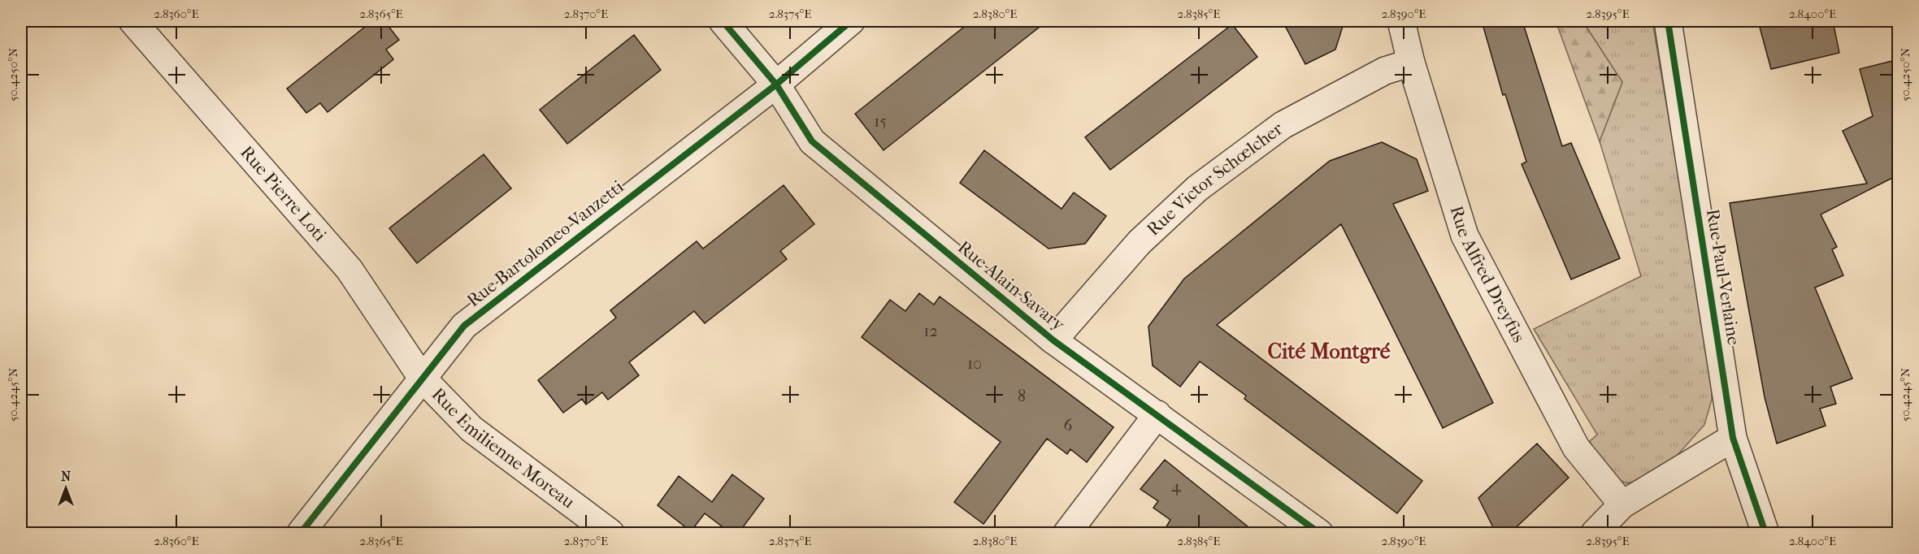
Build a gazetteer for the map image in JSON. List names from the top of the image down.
{
  "streets": {
    "street": [
      "Rue Victor Schœlcher",
      "Rue Pierre Loti",
      "Rue Bartolomeo Vanzetti",
      "Rue Alfred Dreyfus",
      "Rue Paul Verlaine",
      "Rue Alain Savary",
      "Rue Emilienne Moreau"
    ]
  },
  "crossings": [
    ["Rue Victor Schœlcher", "Rue Alfred Dreyfus"],
    ["Rue Victor Schœlcher", "Rue Alain Savary"],
    ["Rue Pierre Loti", "Rue Bartolomeo Vanzetti"],
    ["Rue Pierre Loti", "Rue Emilienne Moreau"],
    ["Rue Bartolomeo Vanzetti", "Rue Alain Savary"],
    ["Rue Bartolomeo Vanzetti", "Rue Emilienne Moreau"]
  ],
  "districts": ["Cité Montgré"],
  "house_numbers": [
    "15",
    "12",
    "10",
    "8",
    "6",
    "4"
  ],
  "north": "top",
  "coordinates": [
    "2.8360°E",
    "2.8365°E",
    "2.8370°E",
    "2.8375°E",
    "2.8380°E",
    "2.8385°E",
    "2.8390°E",
    "2.8395°E",
    "2.8400°E",
    "50.4250°N",
    "50.4245°N"
  ]
}
